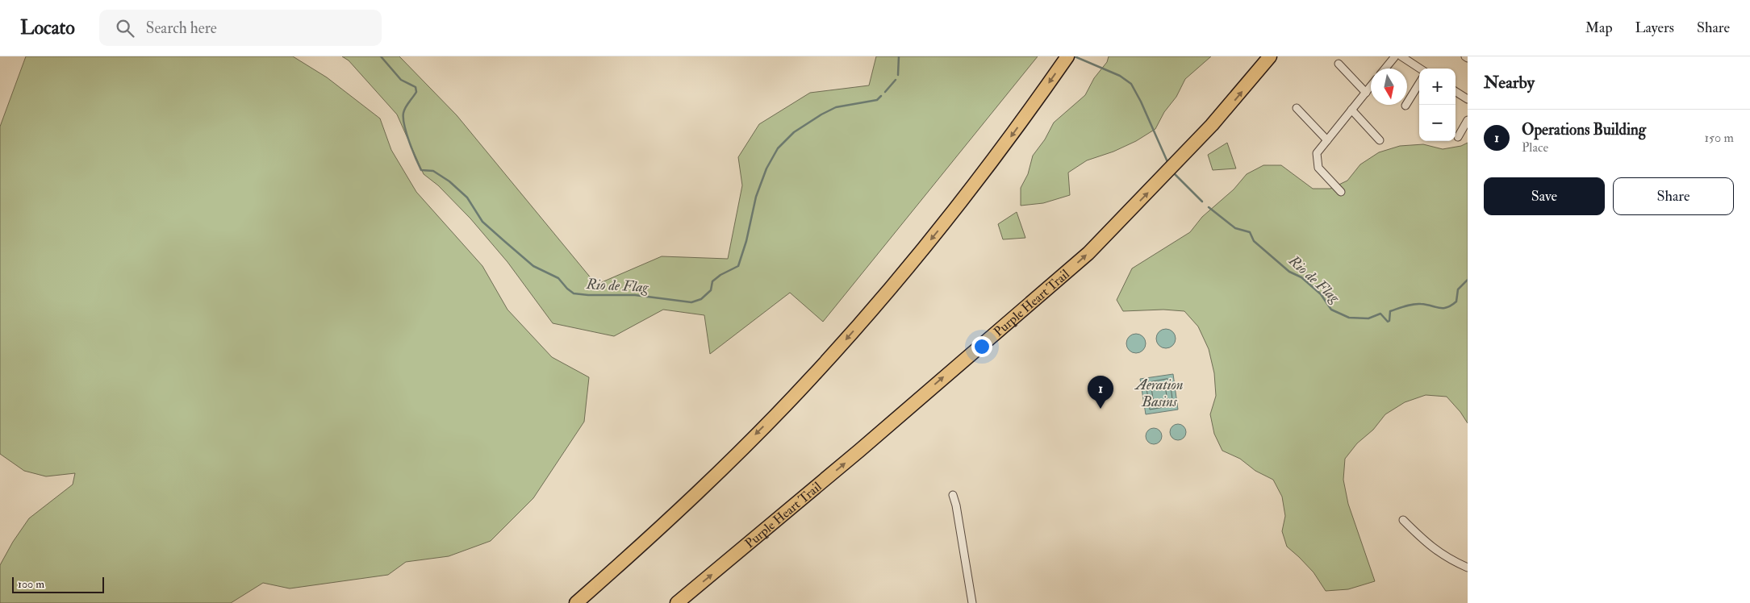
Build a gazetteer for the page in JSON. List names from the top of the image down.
{
  "streets": {
    "highway": ["Purple Heart Trail"]
  },
  "water": ["Rio de Flag", "Aeration Basins"],
  "scale_bar": "100 m",
  "north": "bottom",
  "page": {
    "header": "Locato",
    "search": "Search here",
    "nav": ["Map", "Layers", "Share"],
    "heading": "Nearby",
    "map_buttons": ["+", "−"],
    "list": [
      {
        "mark": "1",
        "name": "Operations Building",
        "note": "Place",
        "value": "150 m"
      }
    ],
    "buttons": ["Save", "Share"],
    "pins": "1",
    "scale": "100 m"
  }
}
